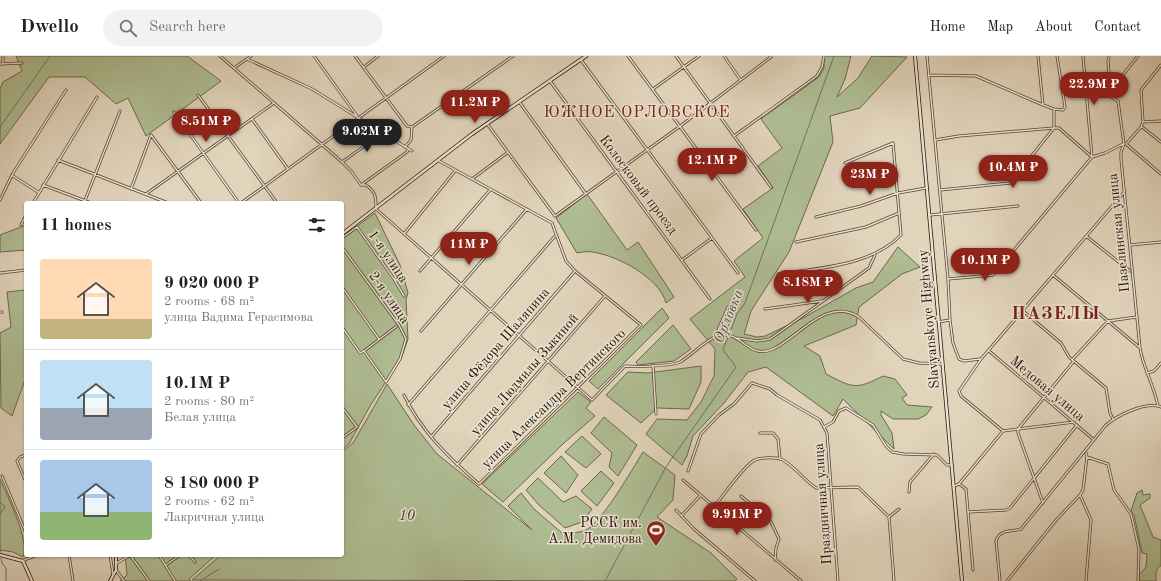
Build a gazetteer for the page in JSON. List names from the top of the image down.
{
  "streets": {
    "main road": ["Slavyanskoye Highway"],
    "street": [
      "Колосковый проезд",
      "Пазелинская улица",
      "1-я улица",
      "2-я улица",
      "улица Фёдора Шаляпина",
      "улица Людмилы Зыкиной",
      "Медовая улица",
      "улица Александра Вертинского",
      "Праздничная улица"
    ]
  },
  "crossings": [
    ["улица Людмилы Зыкиной", "улица Александра Вертинского"]
  ],
  "districts": ["ЮЖНОЕ ОРЛОВСКОЕ", "ПАЗЕЛЫ"],
  "water": ["Орловка"],
  "parks": ["10"],
  "places": {
    "sports": ["РССК им. А.М. Демидова"]
  },
  "page": {
    "header": "Dwello",
    "search": "Search here",
    "nav": [
      "Home",
      "Map",
      "About",
      "Contact"
    ],
    "price": [
      "22.9M ₽",
      "11.2M ₽",
      "8.51M ₽",
      "9.02M ₽",
      "12.1M ₽",
      "10.4M ₽",
      "23M ₽",
      "11M ₽",
      "10.1M ₽",
      "8.18M ₽",
      "9.91M ₽"
    ],
    "heading": "11 homes",
    "list": [
      {
        "name": "9 020 000 ₽",
        "note": "2 rooms · 68 m² · улица Вадима Герасимова"
      },
      {
        "name": "10.1M ₽",
        "note": "2 rooms · 80 m² · Белая улица"
      },
      {
        "name": "8 180 000 ₽",
        "note": "2 rooms · 62 m² · Лакричная улица"
      }
    ]
  }
}
